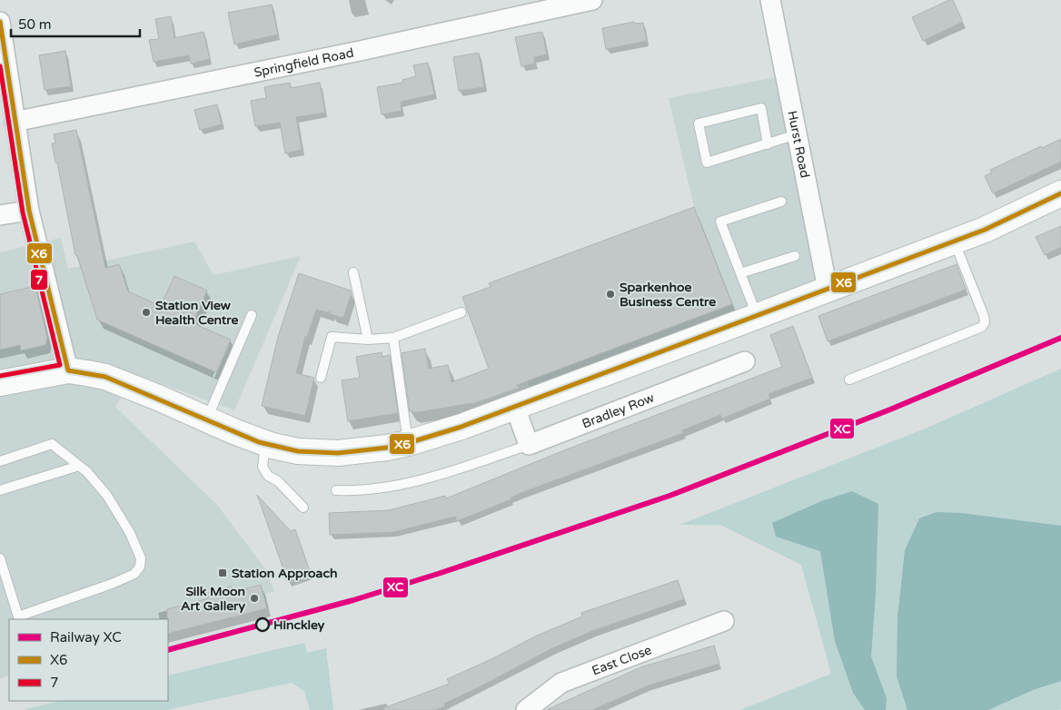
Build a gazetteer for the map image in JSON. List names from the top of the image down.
{
  "streets": {
    "street": [
      "Springfield Road",
      "Hurst Road",
      "Bradley Row",
      "East Close"
    ]
  },
  "places": {
    "other": [
      "Sparkenhoe Business Centre",
      "Station View Health Centre",
      "Silk Moon Art Gallery",
      "Hinckley"
    ],
    "transit": ["Station Approach"]
  },
  "lines": ["transit line X6", "transit line 7", "rail line XC"],
  "legend": ["Railway XC", "X6", "7"],
  "scale_bar": "50 m"
}
